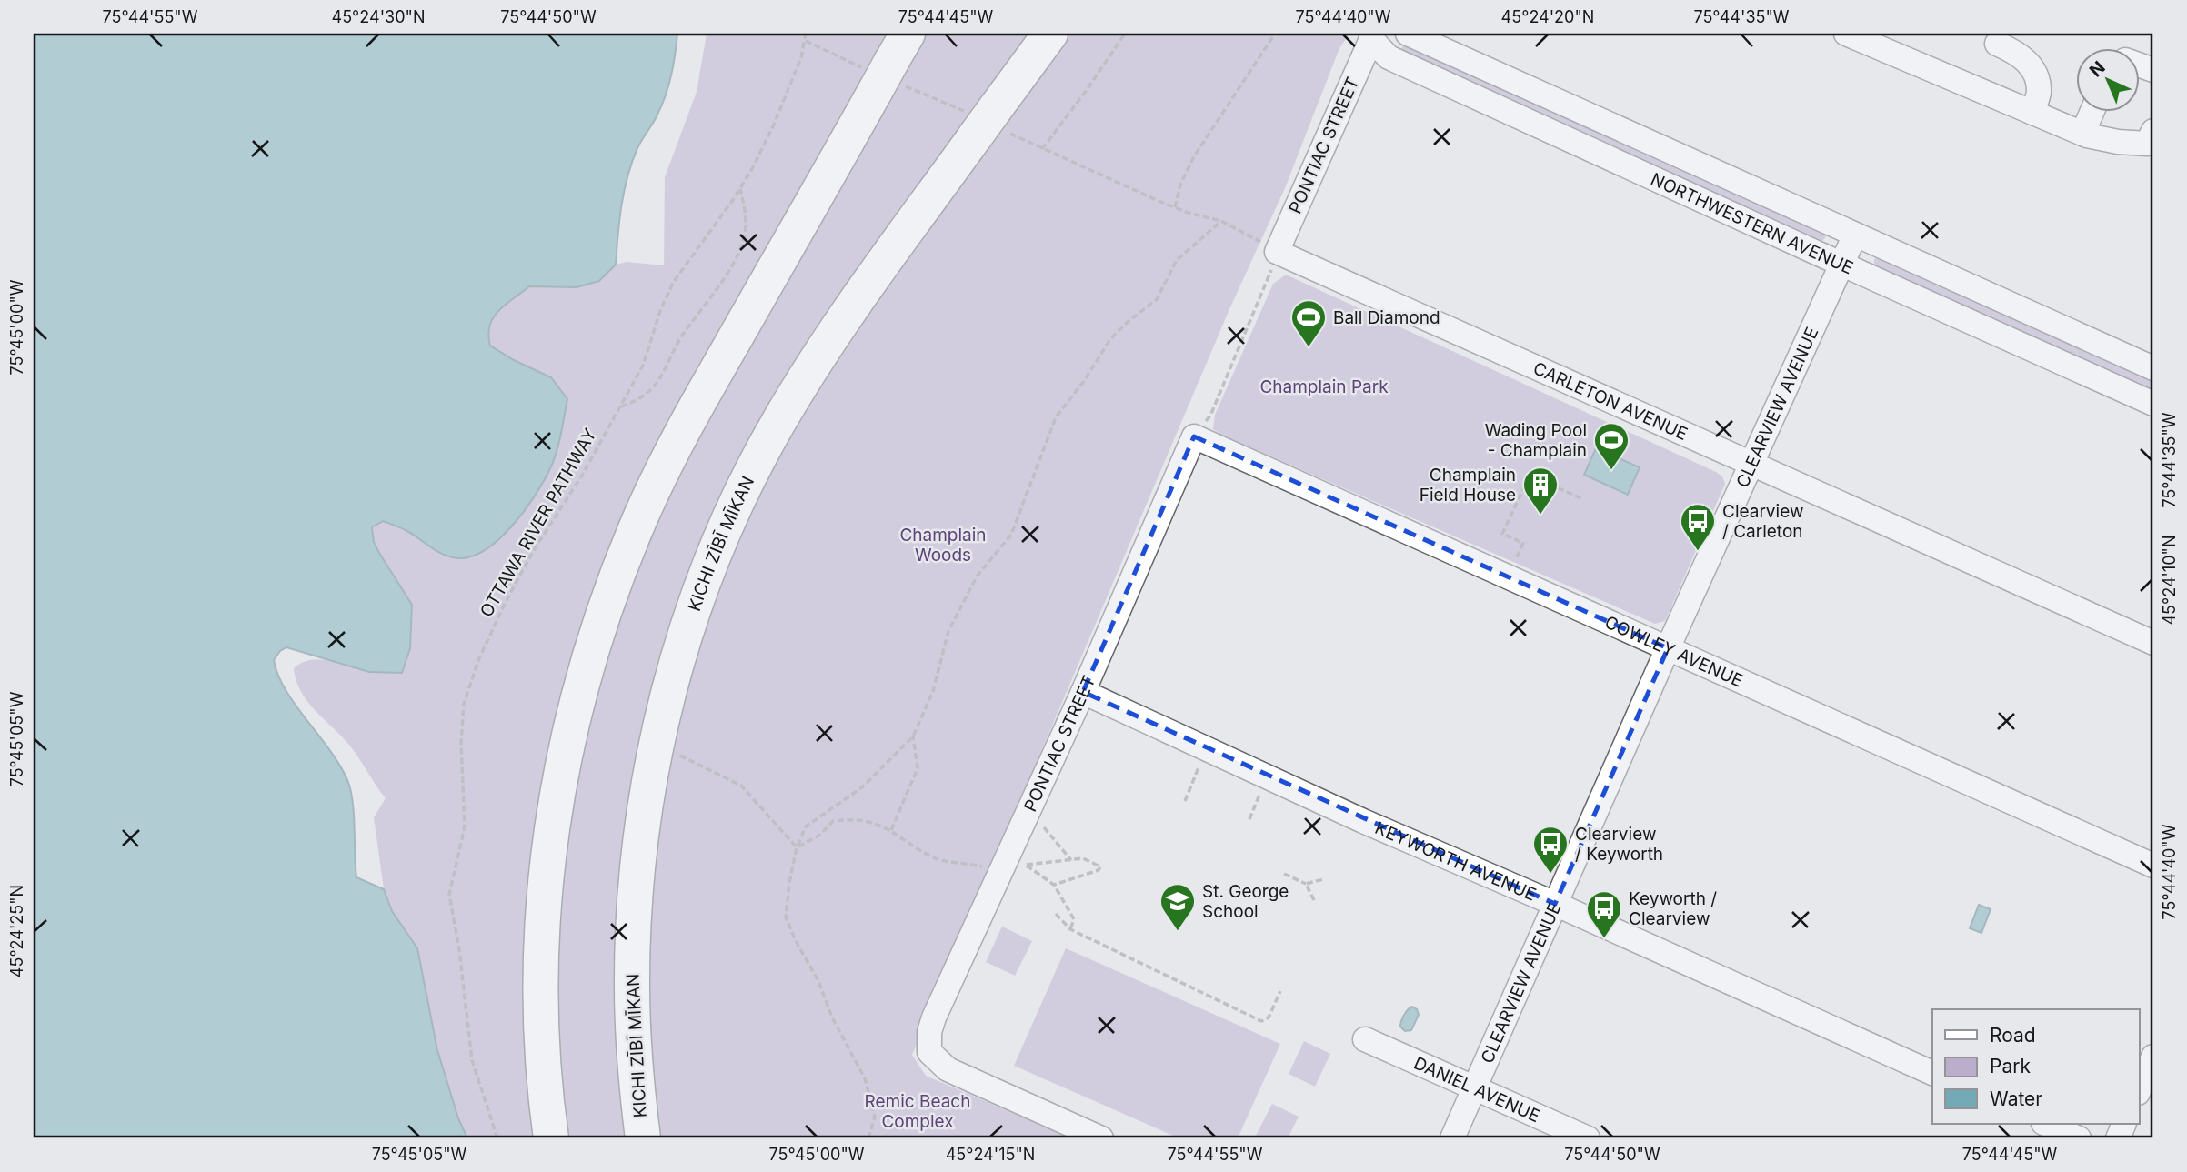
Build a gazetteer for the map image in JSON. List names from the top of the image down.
{
  "streets": {
    "highway": ["KICHI ZĪBĪ MĪKAN"],
    "street": [
      "PONTIAC STREET",
      "NORTHWESTERN AVENUE",
      "CARLETON AVENUE",
      "CLEARVIEW AVENUE",
      "COWLEY AVENUE",
      "KEYWORTH AVENUE",
      "DANIEL AVENUE"
    ],
    "path": ["OTTAWA RIVER PATHWAY"]
  },
  "crossings": [
    ["PONTIAC STREET", "NORTHWESTERN AVENUE"],
    ["PONTIAC STREET", "CARLETON AVENUE"],
    ["PONTIAC STREET", "COWLEY AVENUE"],
    ["PONTIAC STREET", "KEYWORTH AVENUE"],
    ["NORTHWESTERN AVENUE", "CLEARVIEW AVENUE"],
    ["CARLETON AVENUE", "CLEARVIEW AVENUE"],
    ["CLEARVIEW AVENUE", "COWLEY AVENUE"],
    ["CLEARVIEW AVENUE", "KEYWORTH AVENUE"],
    ["CLEARVIEW AVENUE", "DANIEL AVENUE"]
  ],
  "parks": ["Champlain Park", "Champlain Woods", "Remic Beach Complex"],
  "places": {
    "sports": ["Ball Diamond", "Wading Pool - Champlain"],
    "building": ["Champlain Field House"],
    "bus stop": ["Clearview / Carleton", "Clearview / Keyworth", "Keyworth / Clearview"],
    "school or university": ["St. George School"]
  },
  "legend": ["Road", "Park", "Water"],
  "north": "top left",
  "coordinates": [
    "75°44'55\"W",
    "45°24'30\"N",
    "75°44'50\"W",
    "75°44'45\"W",
    "75°44'40\"W",
    "45°24'20\"N",
    "75°44'35\"W",
    "75°45'00\"W",
    "45°24'10\"N",
    "75°45'05\"W",
    "45°24'25\"N",
    "45°24'15\"N"
  ]
}
